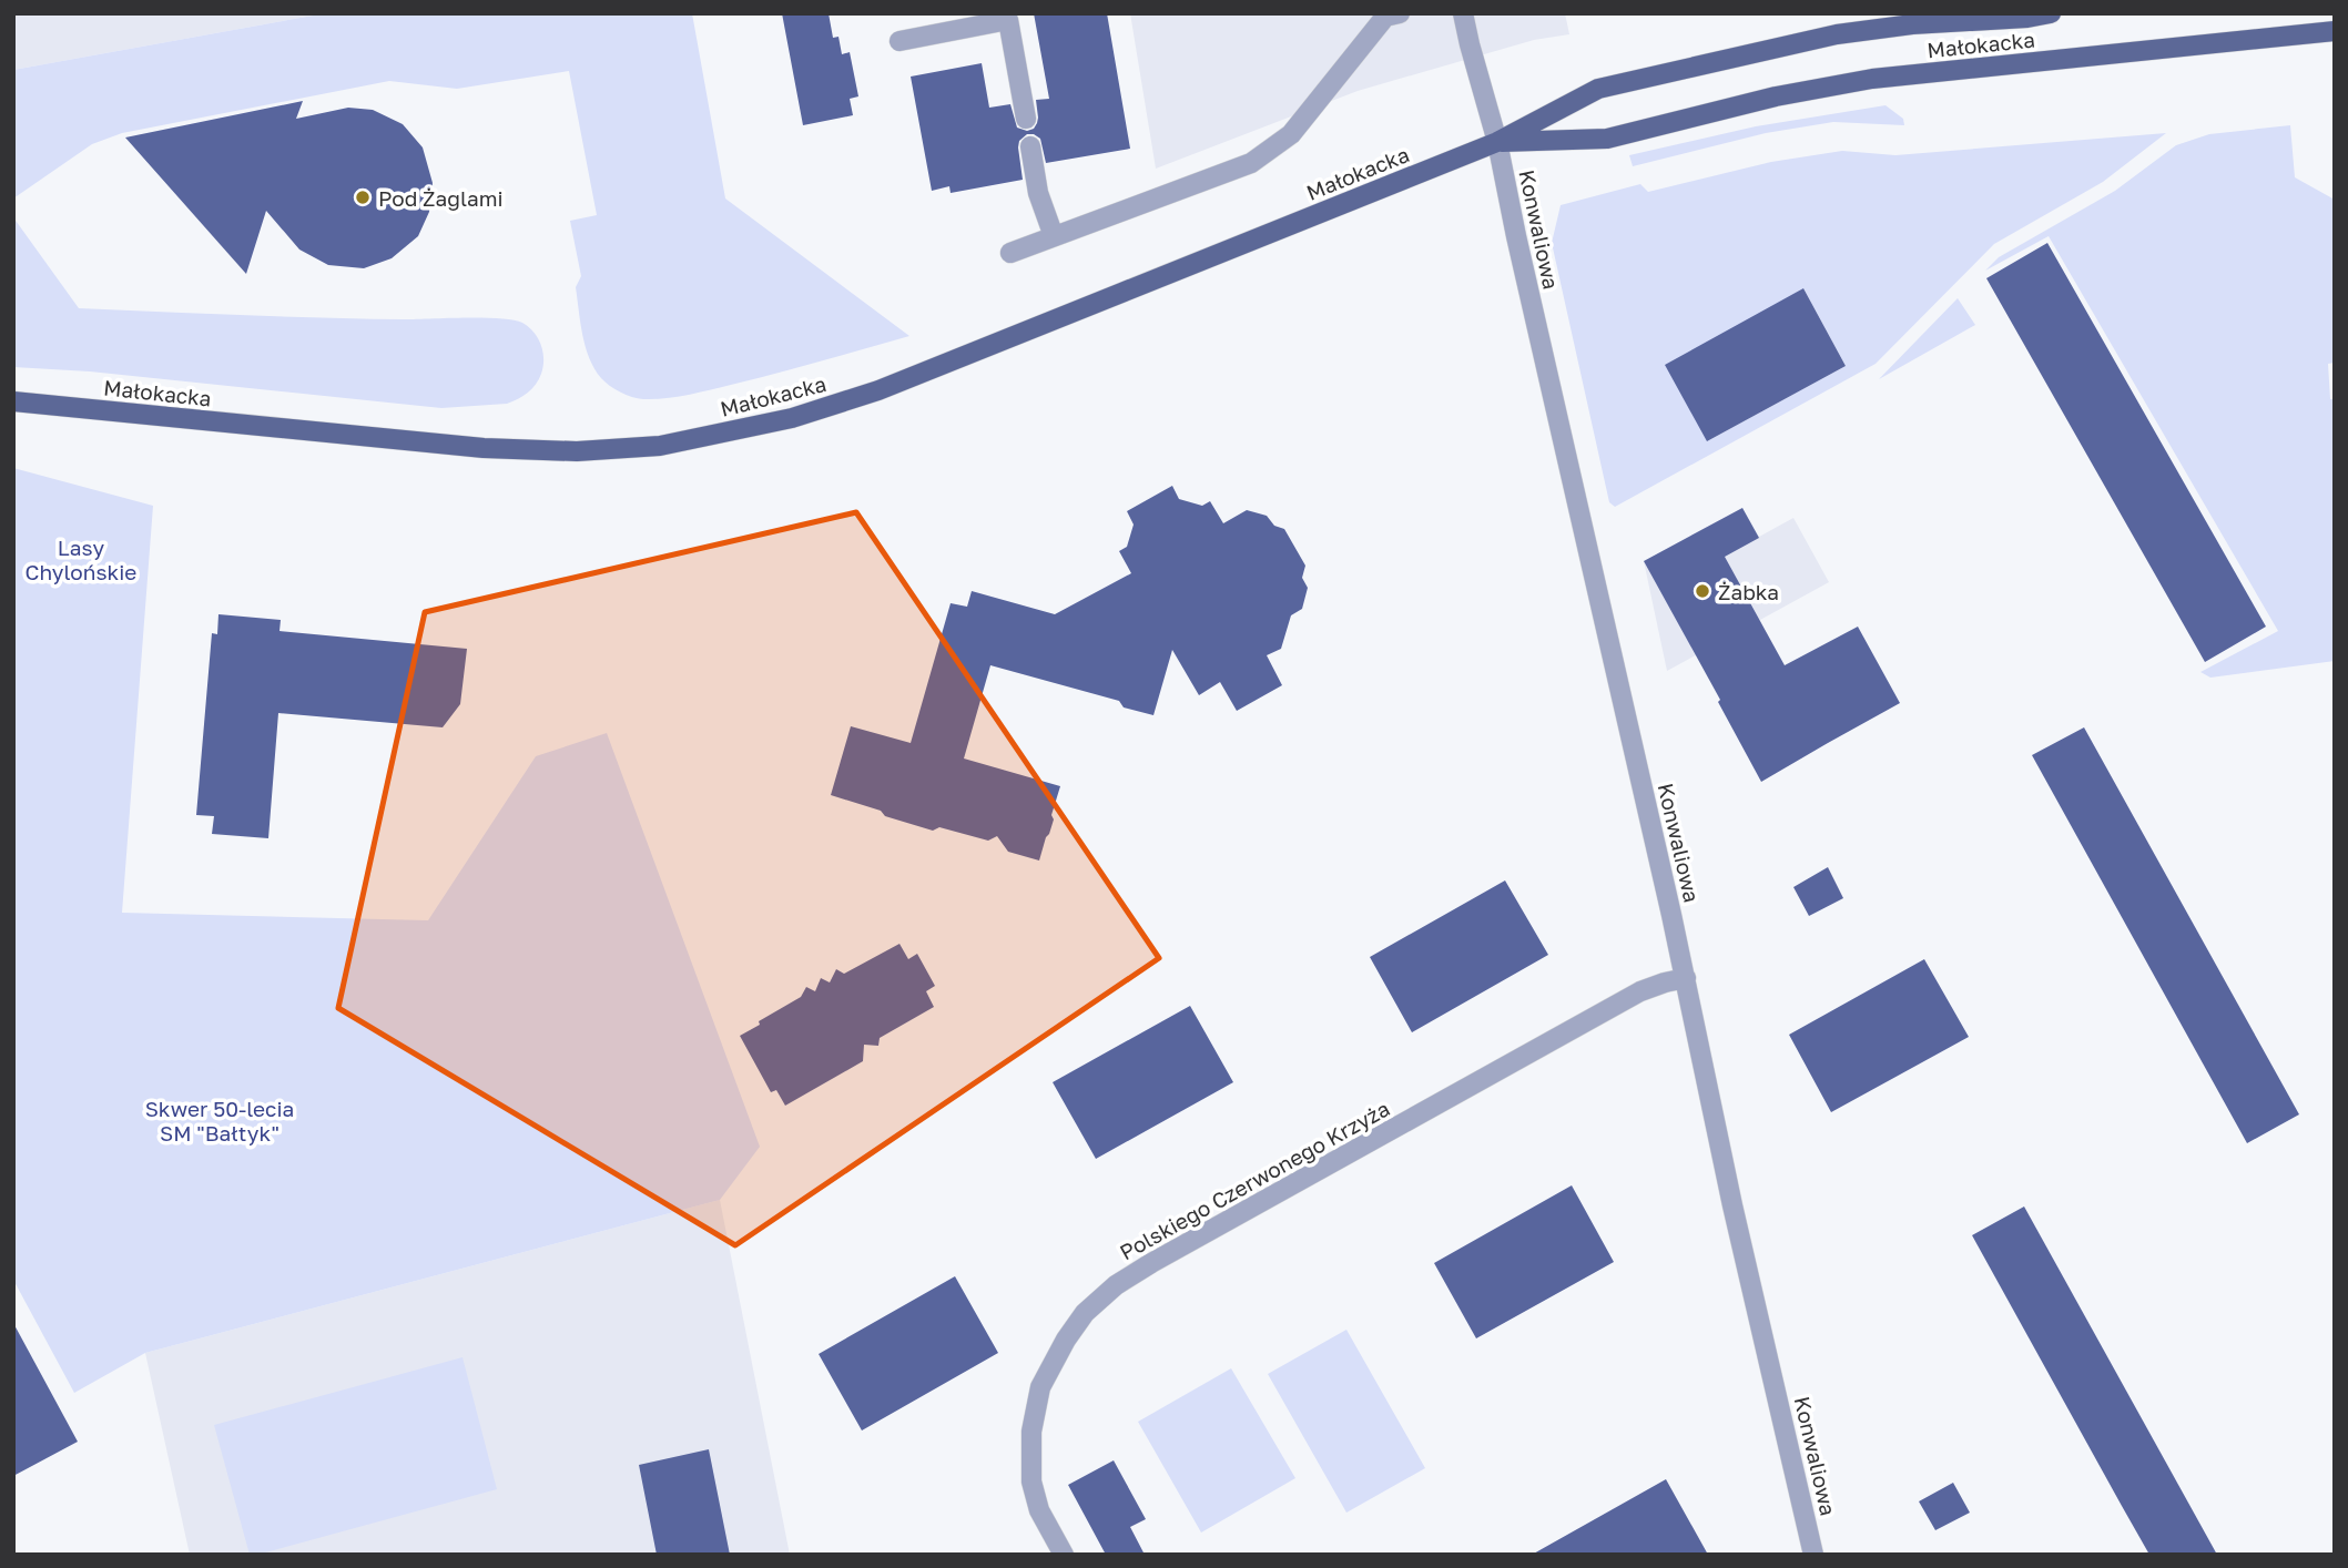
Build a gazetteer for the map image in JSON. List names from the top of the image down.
{
  "streets": {
    "main road": ["Małokacka"],
    "street": ["Konwaliowa", "Polskiego Czerwonego Krzyża"]
  },
  "crossings": [
    ["Małokacka", "Konwaliowa"],
    ["Konwaliowa", "Polskiego Czerwonego Krzyża"]
  ],
  "parks": ["Lasy Chylońskie", "Skwer 50-lecia SM \"Bałtyk\""],
  "places": ["Pod Żaglami", "Żabka"]
}
